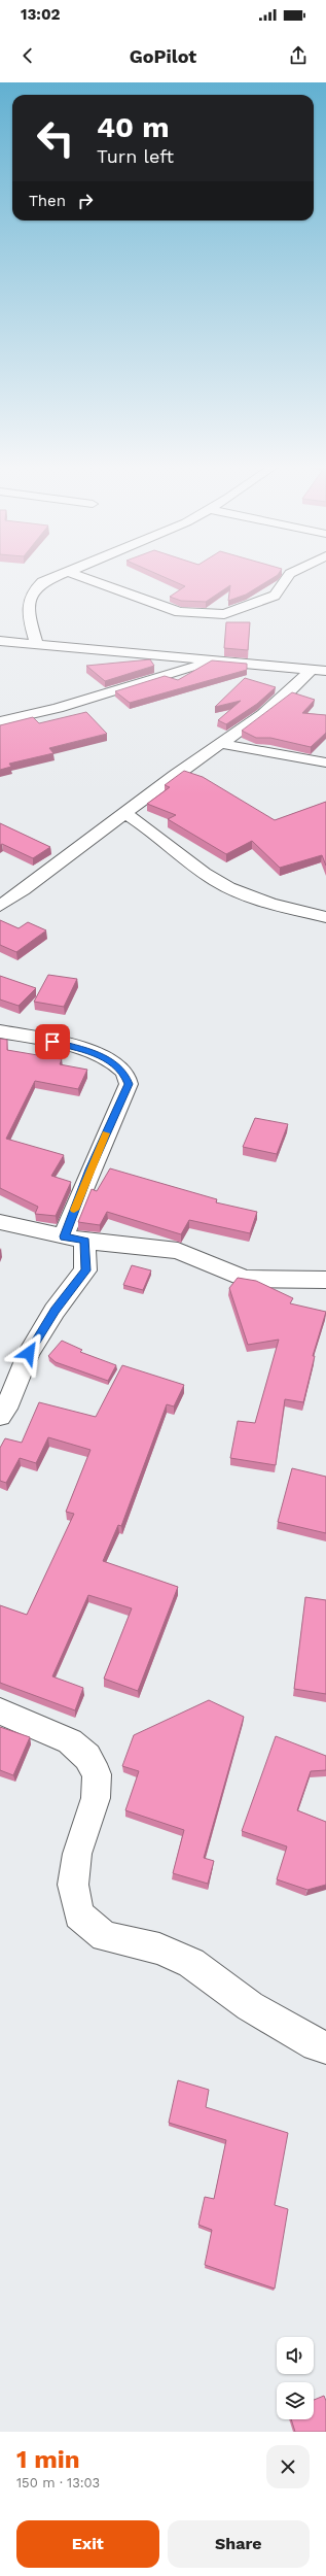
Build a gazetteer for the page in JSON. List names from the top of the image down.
{
  "page": {
    "status": "13:02",
    "header": "GoPilot",
    "turn": ["40 m", "Turn left"],
    "then": "Then",
    "heading": ["1 min", "150 m · 13:03"],
    "buttons": ["Exit", "Share"]
  }
}
